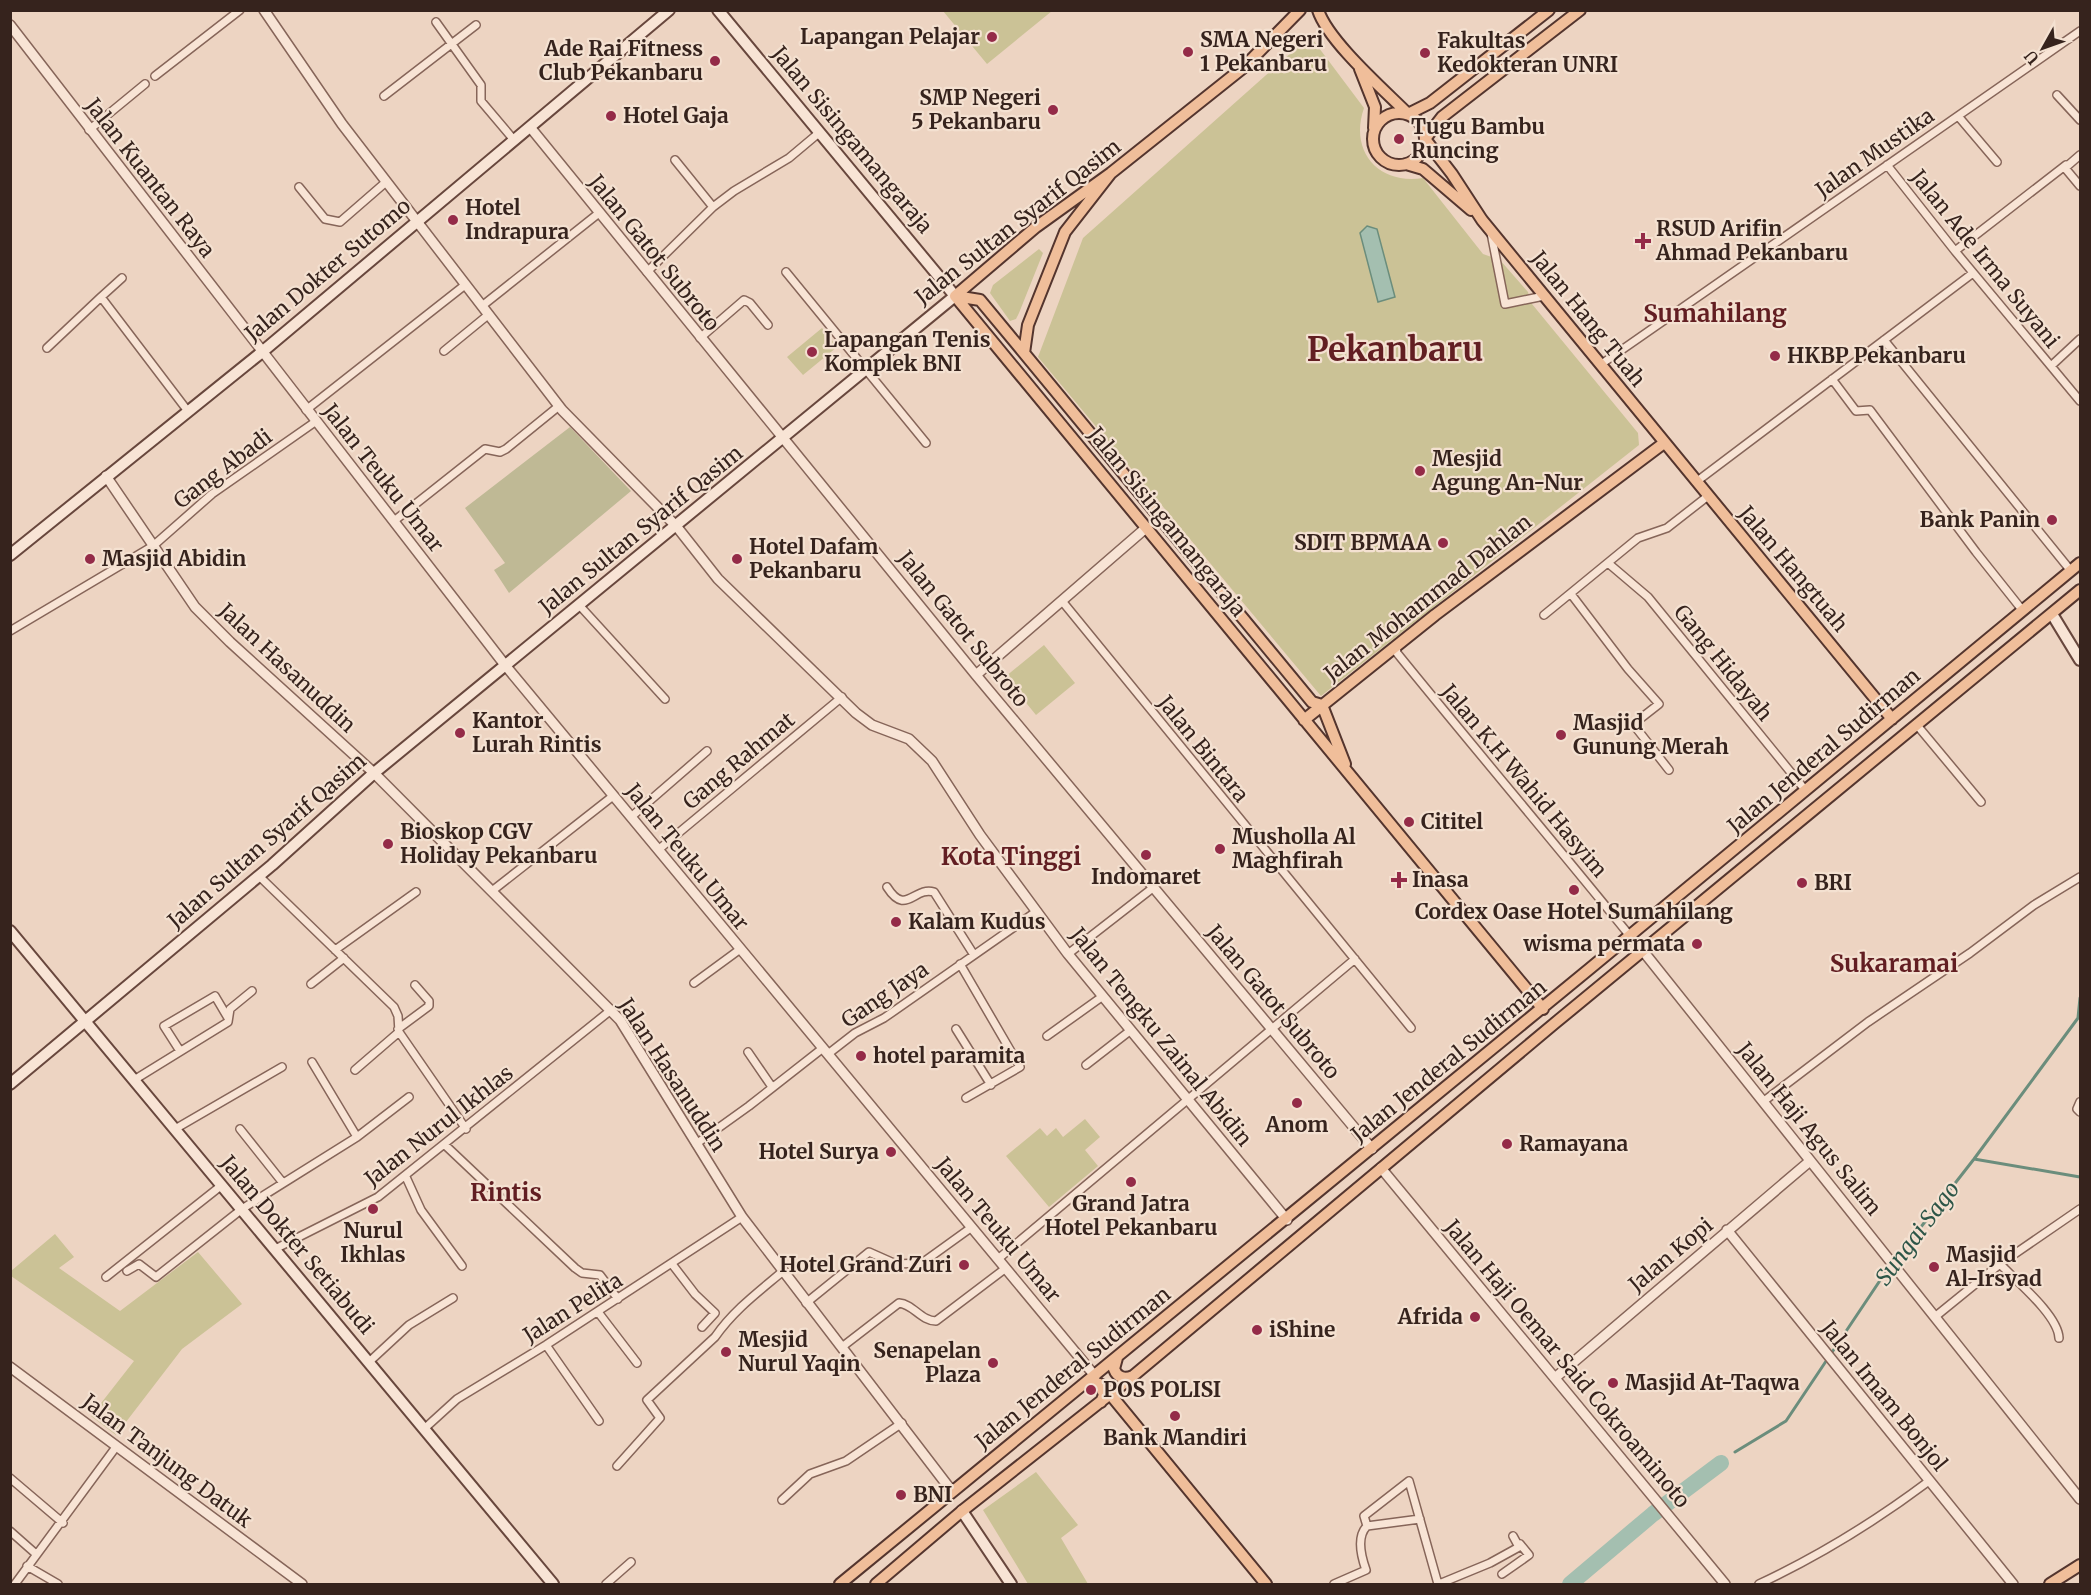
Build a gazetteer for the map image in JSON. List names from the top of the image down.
{
  "streets": {
    "main road": [
      "Jalan Sisingamangaraja",
      "Jalan Sultan Syarif Qasim",
      "Jalan Dokter Sutomo",
      "Jalan Hang Tuah",
      "Jalan Hangtuah",
      "Jalan Mohammad Dahlan",
      "Jalan Jenderal Sudirman",
      "Jalan Dokter Setiabudi"
    ],
    "street": [
      "Jalan Mustika",
      "Jalan Kuantan Raya",
      "Jalan Gatot Subroto",
      "Jalan Ade Irma Suyani",
      "Gang Abadi",
      "Jalan Teuku Umar",
      "Gang Hidayah",
      "Jalan Hasanuddin",
      "Jalan Bintara",
      "Gang Rahmat",
      "Jalan K.H Wahid Hasyim",
      "Gang Jaya",
      "Jalan Tengku Zainal Abidin",
      "Jalan Nurul Ikhlas",
      "Jalan Haji Agus Salim",
      "Jalan Kopi",
      "Jalan Pelita",
      "Jalan Haji Oemar Said Cokroaminoto",
      "Jalan Imam Bonjol",
      "Jalan Tanjung Datuk"
    ]
  },
  "crossings": [
    ["Jalan Sisingamangaraja", "Jalan Sultan Syarif Qasim"],
    ["Jalan Sisingamangaraja", "Jalan Mohammad Dahlan"],
    ["Jalan Sisingamangaraja", "Jalan Jenderal Sudirman"],
    ["Jalan Mustika", "Jalan Ade Irma Suyani"],
    ["Jalan Mustika", "Jalan Hang Tuah"],
    ["Jalan Kuantan Raya", "Jalan Dokter Sutomo"],
    ["Jalan Kuantan Raya", "Jalan Teuku Umar"],
    ["Jalan Sultan Syarif Qasim", "Jalan Gatot Subroto"],
    ["Jalan Sultan Syarif Qasim", "Jalan Teuku Umar"],
    ["Jalan Sultan Syarif Qasim", "Jalan Hasanuddin"],
    ["Jalan Sultan Syarif Qasim", "Jalan Tengku Zainal Abidin"],
    ["Jalan Sultan Syarif Qasim", "Jalan Dokter Setiabudi"],
    ["Jalan Gatot Subroto", "Jalan Dokter Sutomo"],
    ["Jalan Gatot Subroto", "Jalan Jenderal Sudirman"],
    ["Jalan Dokter Sutomo", "Jalan Teuku Umar"],
    ["Jalan Dokter Sutomo", "Jalan Hasanuddin"],
    ["Jalan Dokter Sutomo", "Jalan Tengku Zainal Abidin"],
    ["Jalan Hang Tuah", "Jalan Hangtuah"],
    ["Jalan Hang Tuah", "Jalan Mohammad Dahlan"],
    ["Gang Abadi", "Jalan Teuku Umar"],
    ["Gang Abadi", "Jalan Hasanuddin"],
    ["Jalan Teuku Umar", "Jalan Jenderal Sudirman"],
    ["Jalan Teuku Umar", "Gang Rahmat"],
    ["Jalan Teuku Umar", "Gang Jaya"],
    ["Jalan Hangtuah", "Jalan Mohammad Dahlan"],
    ["Jalan Hangtuah", "Jalan Jenderal Sudirman"],
    ["Jalan Mohammad Dahlan", "Jalan K.H Wahid Hasyim"],
    ["Gang Hidayah", "Jalan Jenderal Sudirman"],
    ["Jalan Hasanuddin", "Jalan Jenderal Sudirman"],
    ["Jalan Hasanuddin", "Gang Jaya"],
    ["Jalan Hasanuddin", "Jalan Nurul Ikhlas"],
    ["Jalan Hasanuddin", "Jalan Pelita"],
    ["Jalan Jenderal Sudirman", "Jalan K.H Wahid Hasyim"],
    ["Jalan Jenderal Sudirman", "Jalan Tengku Zainal Abidin"],
    ["Jalan Jenderal Sudirman", "Jalan Haji Agus Salim"],
    ["Jalan Jenderal Sudirman", "Jalan Haji Oemar Said Cokroaminoto"],
    ["Gang Rahmat", "Jalan Tengku Zainal Abidin"],
    ["Gang Jaya", "Jalan Tengku Zainal Abidin"],
    ["Jalan Nurul Ikhlas", "Jalan Dokter Setiabudi"],
    ["Jalan Haji Agus Salim", "Jalan Kopi"],
    ["Jalan Dokter Setiabudi", "Jalan Pelita"],
    ["Jalan Kopi", "Jalan Haji Oemar Said Cokroaminoto"],
    ["Jalan Kopi", "Jalan Imam Bonjol"]
  ],
  "districts": [
    "Sumahilang",
    "Pekanbaru",
    "Kota Tinggi",
    "Sukaramai",
    "Rintis"
  ],
  "water": ["Sungai Sago"],
  "places": {
    "other": [
      "Lapangan Pelajar",
      "SMA Negeri 1 Pekanbaru",
      "Fakultas Kedokteran UNRI",
      "Ade Rai Fitness Club Pekanbaru",
      "SMP Negeri 5 Pekanbaru",
      "Hotel Gaja",
      "Tugu Bambu Runcing",
      "Hotel Indrapura",
      "Lapangan Tenis Komplek BNI",
      "HKBP Pekanbaru",
      "Mesjid Agung An-Nur",
      "Bank Panin",
      "SDIT BPMAA",
      "Masjid Abidin",
      "Hotel Dafam Pekanbaru",
      "Kantor Lurah Rintis",
      "Masjid Gunung Merah",
      "Cititel",
      "Bioskop CGV Holiday Pekanbaru",
      "Musholla Al Maghfirah",
      "Indomaret",
      "BRI",
      "Cordex Oase Hotel Sumahilang",
      "Kalam Kudus",
      "wisma permata",
      "hotel paramita",
      "Anom",
      "Ramayana",
      "Hotel Surya",
      "Grand Jatra Hotel Pekanbaru",
      "Nurul Ikhlas",
      "Hotel Grand Zuri",
      "Masjid Al-Irsyad",
      "Afrida",
      "iShine",
      "Mesjid Nurul Yaqin",
      "Senapelan Plaza",
      "Masjid At-Taqwa",
      "POS POLISI",
      "Bank Mandiri",
      "BNI"
    ],
    "health": ["RSUD Arifin Ahmad Pekanbaru", "Inasa"]
  },
  "north": "bottom left"
}
